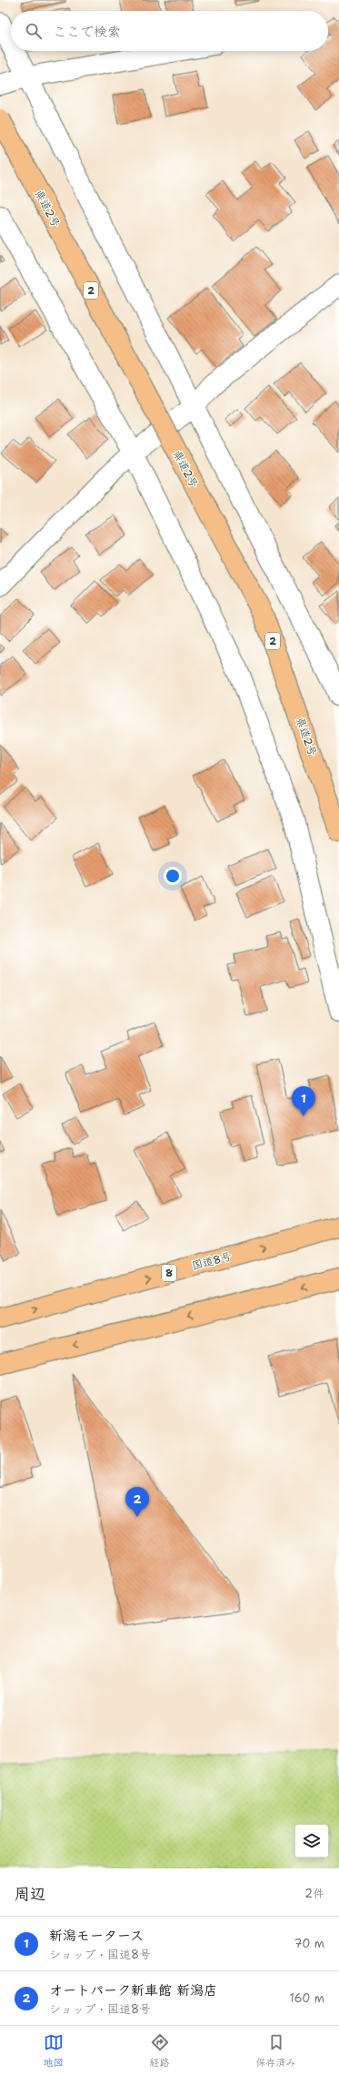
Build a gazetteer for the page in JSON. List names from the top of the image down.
{
  "streets": {
    "main road": [
      "県道2号",
      "2",
      "国道8号",
      "8"
    ]
  },
  "page": {
    "search": "ここで検索",
    "pins": ["1", "2"],
    "heading": ["周辺", "2件"],
    "list": [
      {
        "mark": "1",
        "name": "新潟モータース",
        "note": "ショップ · 国道8号",
        "value": "70 m"
      },
      {
        "mark": "2",
        "name": "オートパーク新車館 新潟店",
        "note": "ショップ · 国道8号",
        "value": "160 m"
      }
    ],
    "nav": ["地図", "経路", "保存済み"]
  }
}
